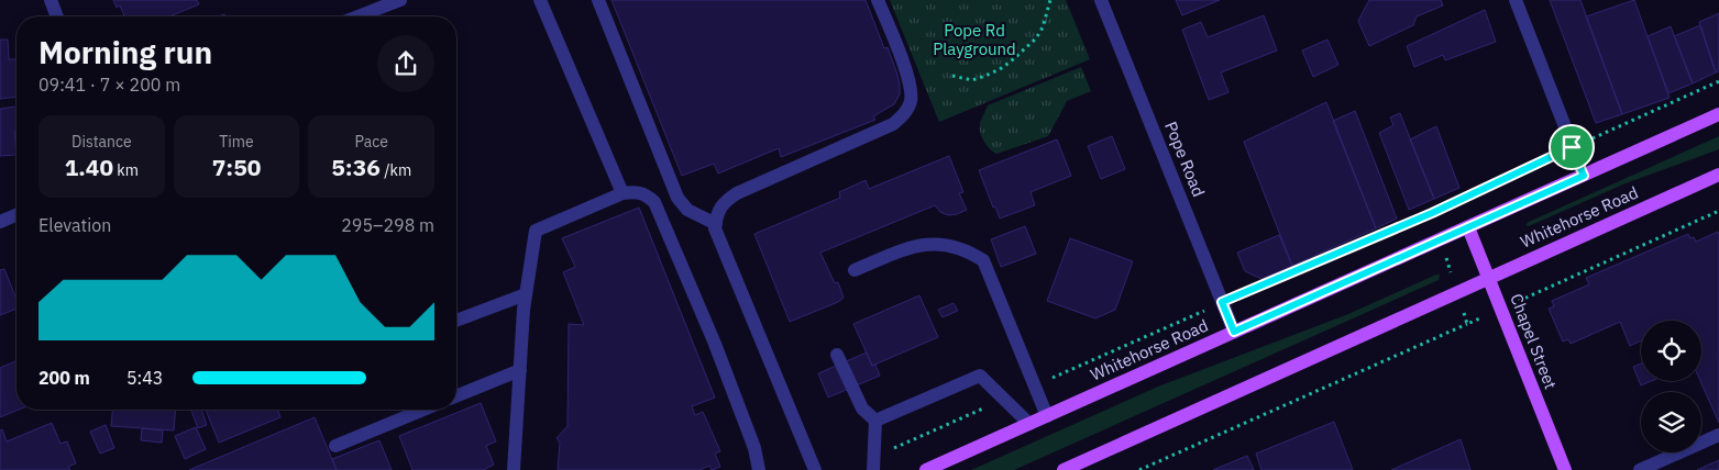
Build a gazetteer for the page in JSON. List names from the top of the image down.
{
  "streets": {
    "main road": ["Whitehorse Road", "Chapel Street"],
    "street": ["Pope Road"]
  },
  "crossings": [
    ["Pope Road", "Whitehorse Road"],
    ["Whitehorse Road", "Chapel Street"]
  ],
  "parks": ["Pope Rd Playground"],
  "page": {
    "heading": ["Morning run", "09:41 · 7 × 200 m"],
    "stats": [
      ["Distance", "1.40 km"],
      ["Time", "7:50"],
      ["Pace", "5:36 /km"]
    ],
    "chart": ["Elevation", "295–298 m"],
    "list": [
      {
        "name": "200 m",
        "note": "5:43"
      }
    ]
  }
}
